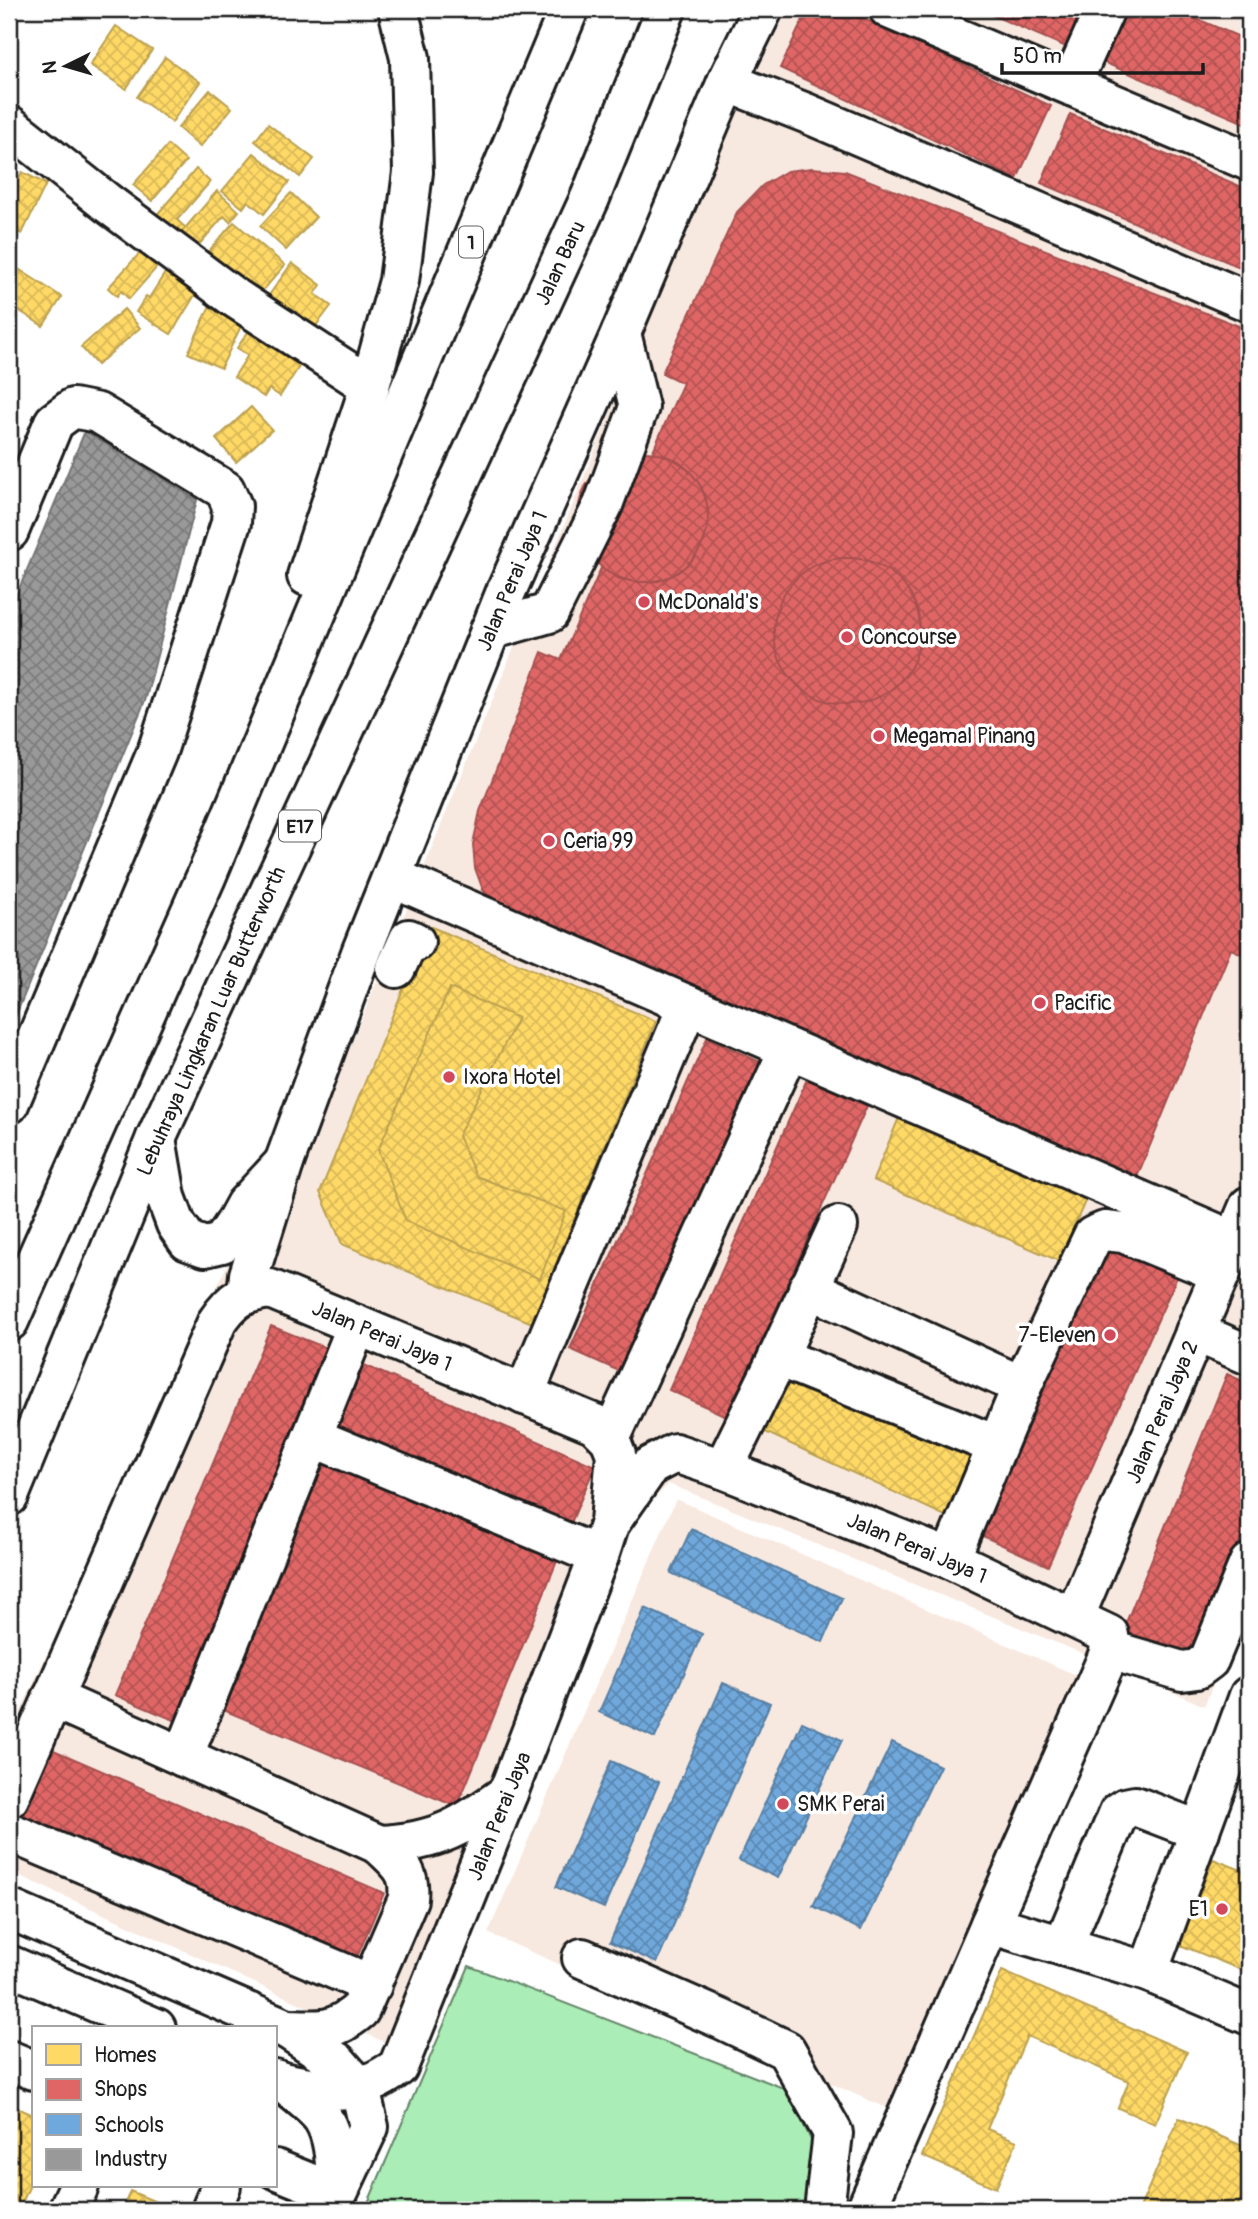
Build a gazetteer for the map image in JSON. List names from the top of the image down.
{
  "streets": {
    "main road": [
      "1",
      "Jalan Baru",
      "Jalan Perai Jaya 1",
      "E17",
      "Lebuhraya Lingkaran Luar Butterworth",
      "Jalan Perai Jaya 2",
      "Jalan Perai Jaya"
    ]
  },
  "crossings": [
    ["Jalan Baru", "Lebuhraya Lingkaran Luar Butterworth"],
    ["Jalan Perai Jaya 1", "Jalan Perai Jaya 2"],
    ["Jalan Perai Jaya 1", "Jalan Perai Jaya"]
  ],
  "places": [
    "McDonald's",
    "Concourse",
    "Megamal Pinang",
    "Ceria 99",
    "Pacific",
    "Ixora Hotel",
    "7-Eleven",
    "SMK Perai",
    "E1"
  ],
  "legend": [
    "Homes",
    "Shops",
    "Schools",
    "Industry"
  ],
  "scale_bar": "50 m",
  "north": "left"
}
